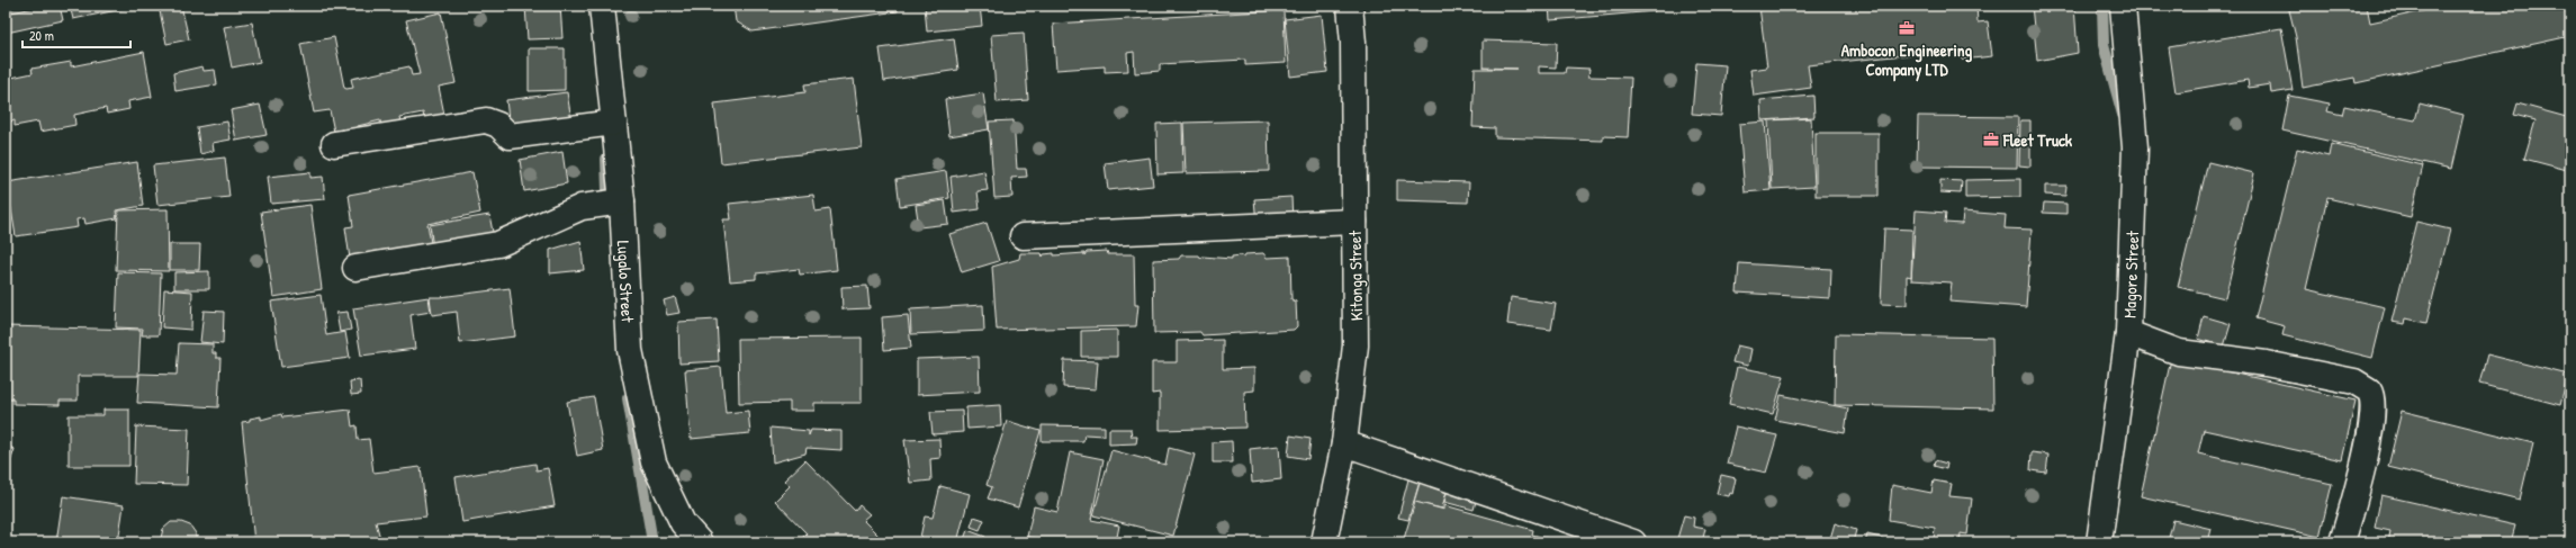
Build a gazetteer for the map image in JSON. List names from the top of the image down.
{
  "streets": {
    "street": ["Magore Street", "Kitonga Street", "Lugalo Street"]
  },
  "places": {
    "office": ["Ambocon Engineering Company LTD", "Fleet Truck"]
  },
  "scale_bar": "20 m"
}
